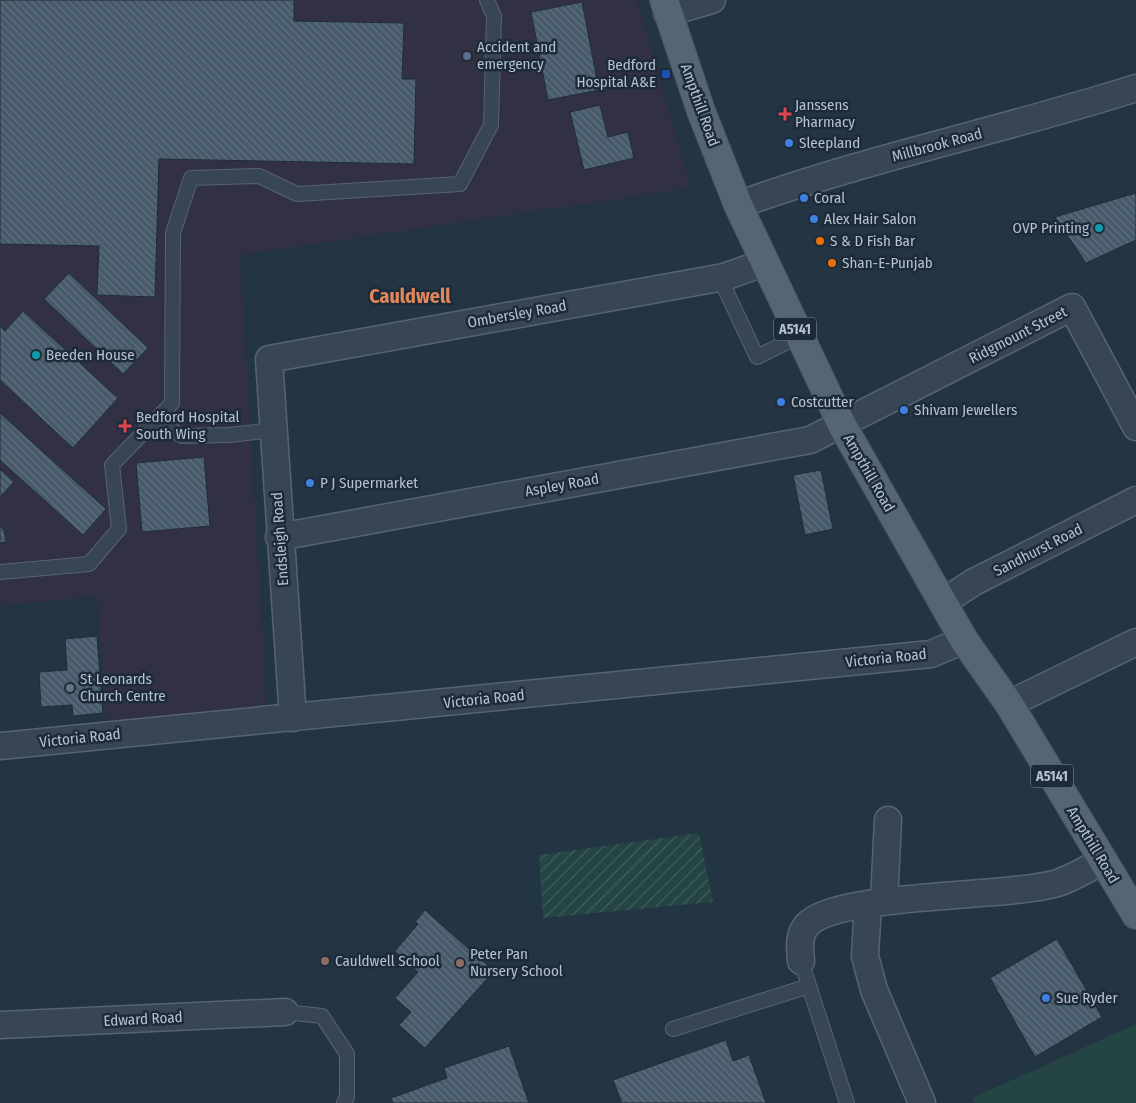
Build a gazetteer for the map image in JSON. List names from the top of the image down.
{
  "streets": {
    "main road": ["Ampthill Road", "A5141"],
    "street": [
      "Millbrook Road",
      "Ombersley Road",
      "Ridgmount Street",
      "Aspley Road",
      "Endsleigh Road",
      "Sandhurst Road",
      "Victoria Road",
      "Edward Road"
    ]
  },
  "crossings": [
    ["Ampthill Road", "Millbrook Road"],
    ["Ampthill Road", "Ombersley Road"],
    ["Ampthill Road", "Ridgmount Street"],
    ["Ampthill Road", "Aspley Road"],
    ["Ampthill Road", "Sandhurst Road"],
    ["Ampthill Road", "Victoria Road"],
    ["Ombersley Road", "Endsleigh Road"],
    ["Ridgmount Street", "Aspley Road"],
    ["Aspley Road", "Endsleigh Road"],
    ["Endsleigh Road", "Victoria Road"]
  ],
  "districts": ["Cauldwell"],
  "places": {
    "other": [
      "Accident and emergency",
      "Sleepland",
      "Coral",
      "Alex Hair Salon",
      "OVP Printing",
      "S & D Fish Bar",
      "Shan-E-Punjab",
      "Beeden House",
      "Costcutter",
      "Shivam Jewellers",
      "P J Supermarket",
      "St Leonards Church Centre",
      "Cauldwell School",
      "Peter Pan Nursery School",
      "Sue Ryder"
    ],
    "transit": ["Bedford Hospital A&E"],
    "health": ["Janssens Pharmacy", "Bedford Hospital South Wing"]
  }
}
